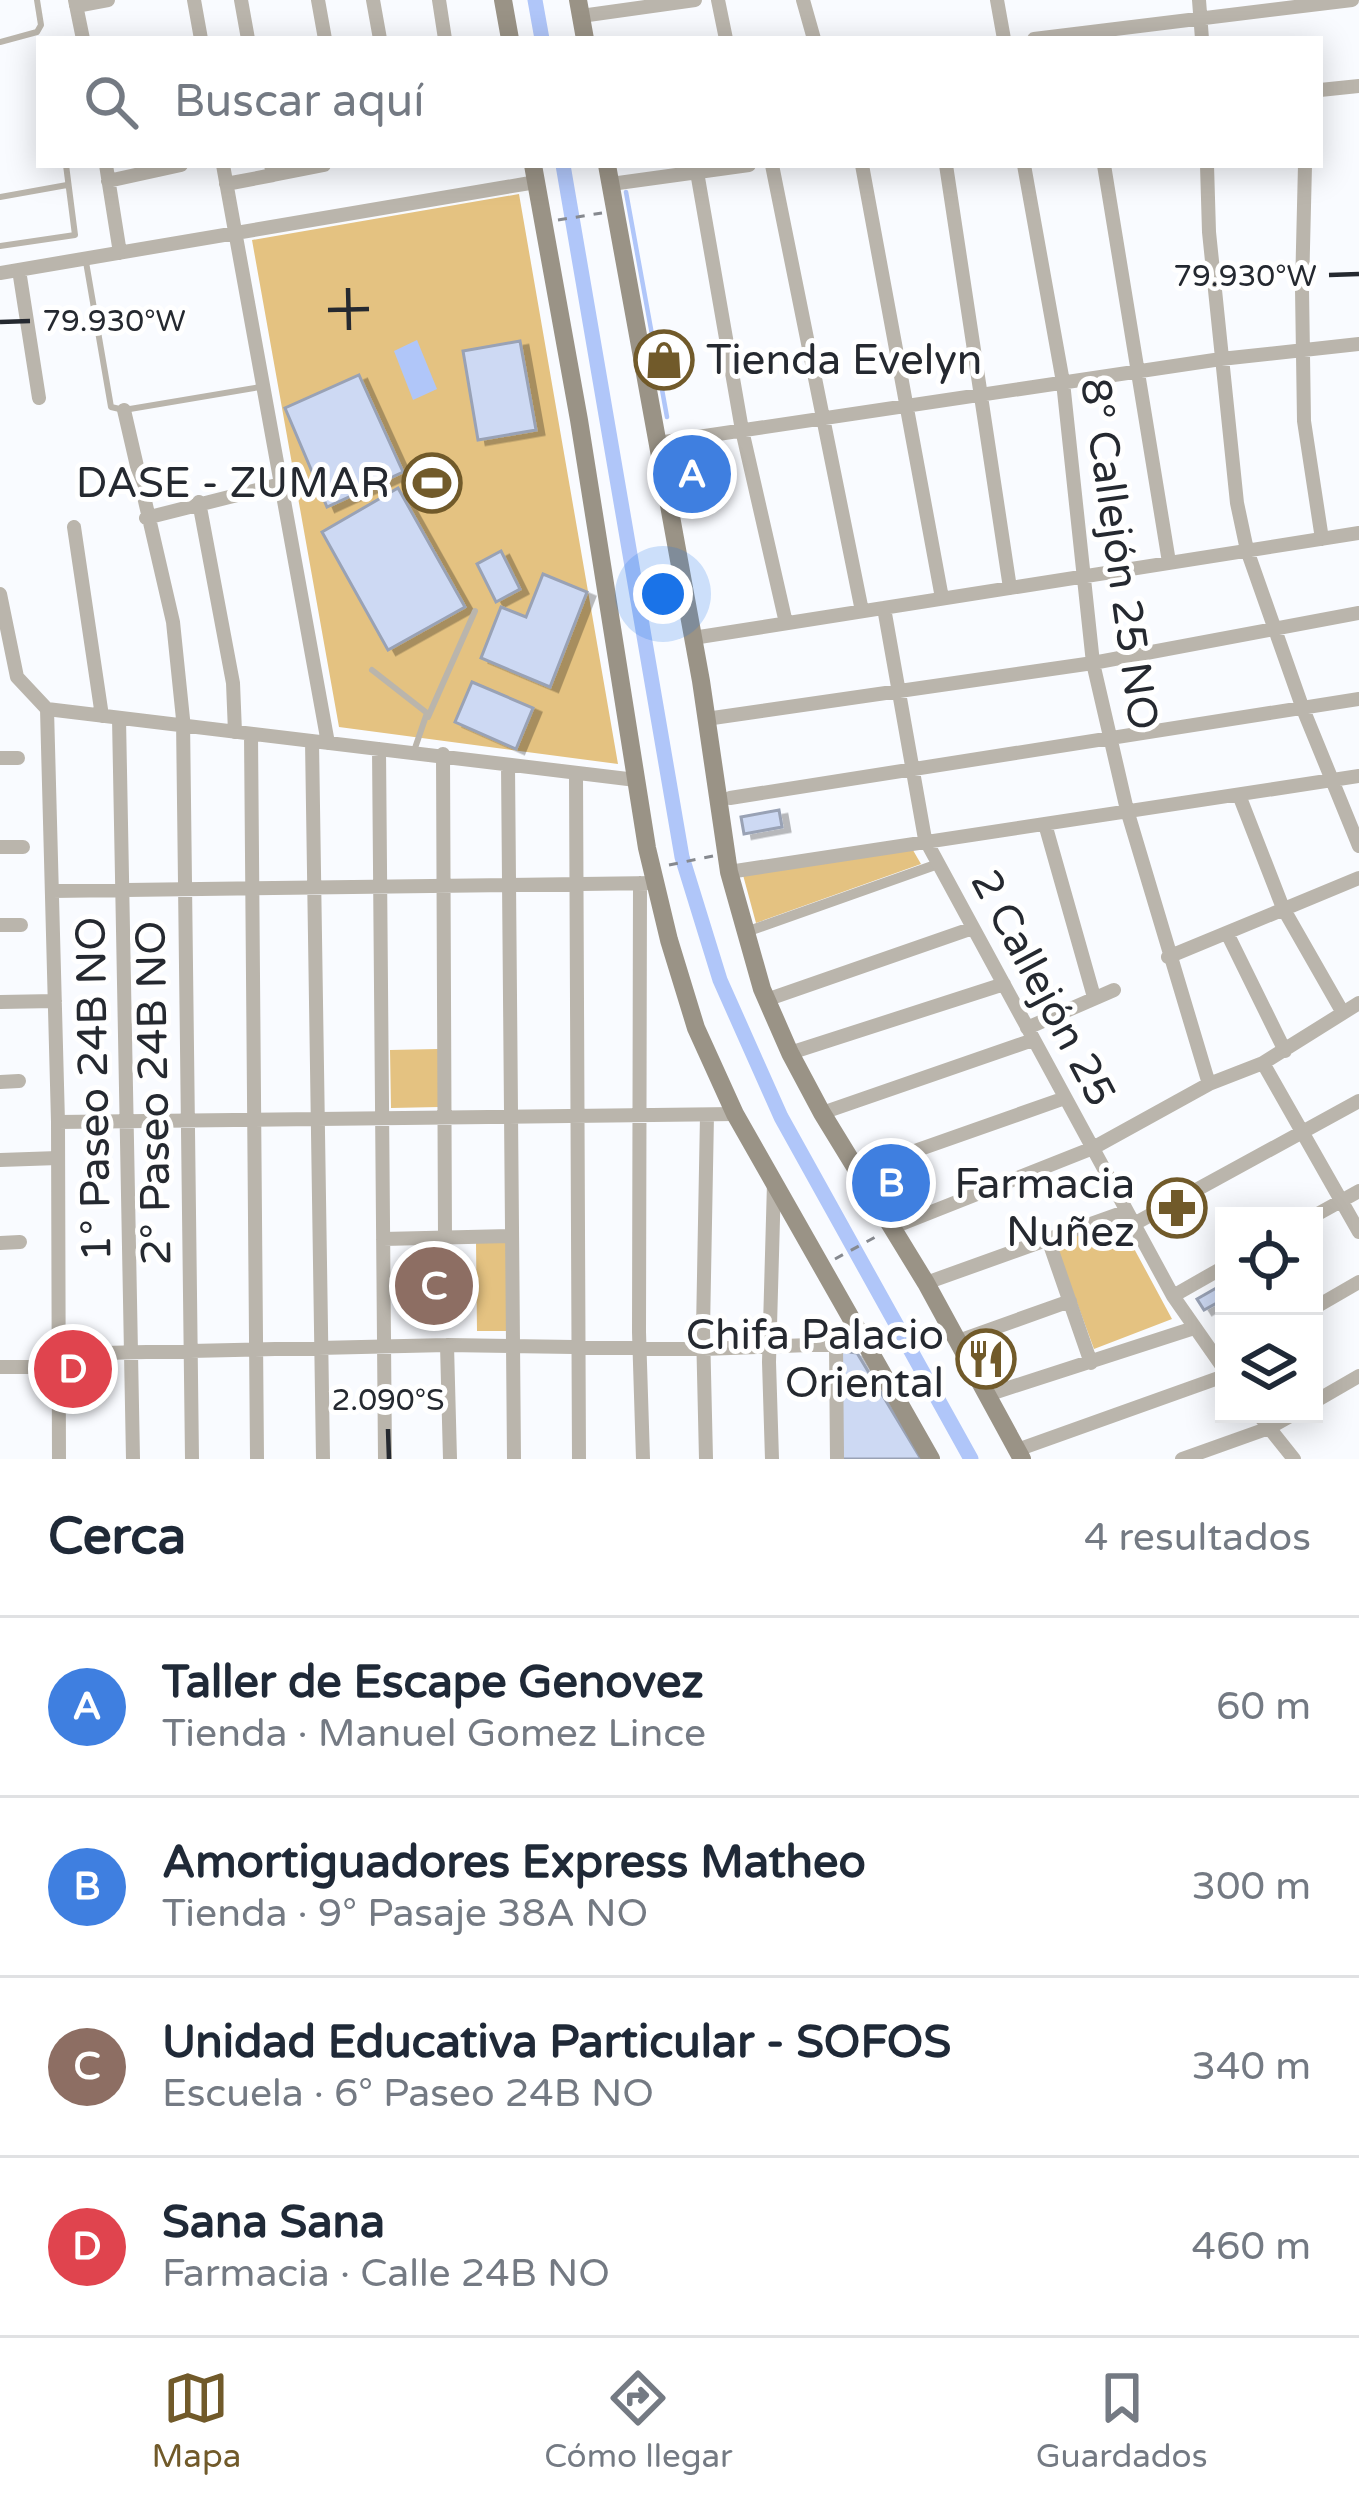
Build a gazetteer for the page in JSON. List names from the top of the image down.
{
  "streets": {
    "street": [
      "8° Callejón 25 NO",
      "2 Callejón 25",
      "1° Paseo 24B NO",
      "2° Paseo 24B NO"
    ]
  },
  "places": {
    "shop": ["Tienda Evelyn"],
    "sports": ["DASE - ZUMAR"],
    "pharmacy": ["Farmacia Nuñez"],
    "restaurant": ["Chifa Palacio Oriental"]
  },
  "page": {
    "search": "Buscar aquí",
    "pins": [
      "A",
      "B",
      "C",
      "D"
    ],
    "heading": ["Cerca", "4 resultados"],
    "list": [
      {
        "mark": "A",
        "name": "Taller de Escape Genovez",
        "note": "Tienda · Manuel Gomez Lince",
        "value": "60 m"
      },
      {
        "mark": "B",
        "name": "Amortiguadores Express Matheo",
        "note": "Tienda · 9° Pasaje 38A NO",
        "value": "300 m"
      },
      {
        "mark": "C",
        "name": "Unidad Educativa Particular - SOFOS",
        "note": "Escuela · 6° Paseo 24B NO",
        "value": "340 m"
      },
      {
        "mark": "D",
        "name": "Sana Sana",
        "note": "Farmacia · Calle 24B NO",
        "value": "460 m"
      }
    ],
    "nav": ["Mapa", "Cómo llegar", "Guardados"]
  },
  "coordinates": ["79.930°W", "2.090°S"]
}
